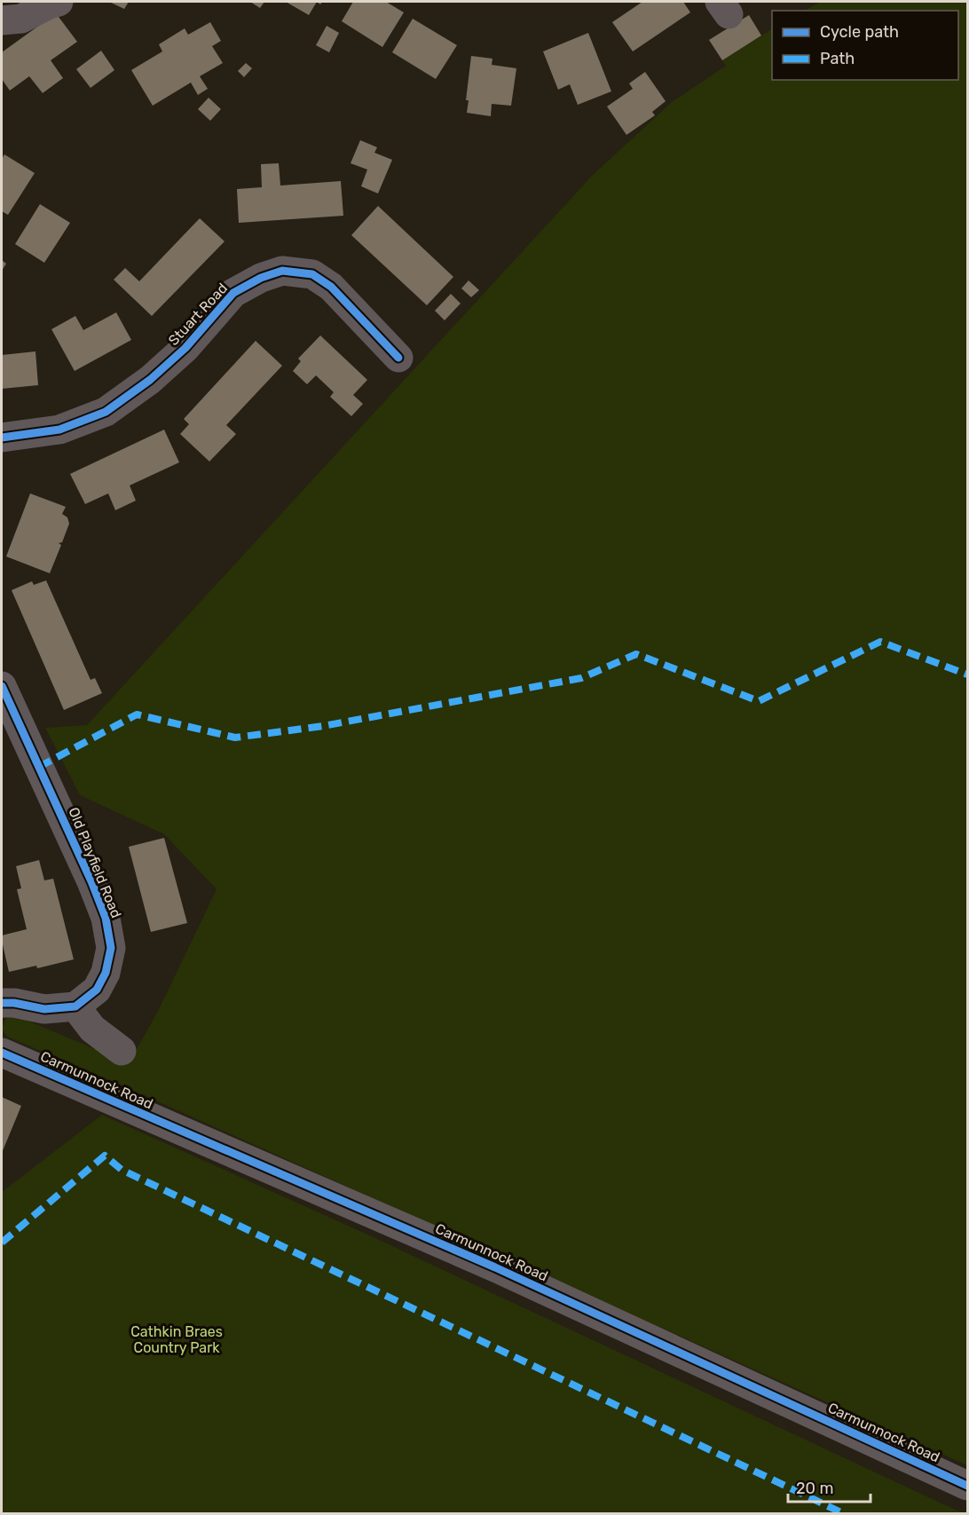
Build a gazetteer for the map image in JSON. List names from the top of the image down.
{
  "streets": {
    "street": ["Stuart Road", "Old Playfield Road", "Carmunnock Road"]
  },
  "parks": ["Cathkin Braes Country Park"],
  "legend": ["Cycle path", "Path"],
  "scale_bar": "20 m"
}
